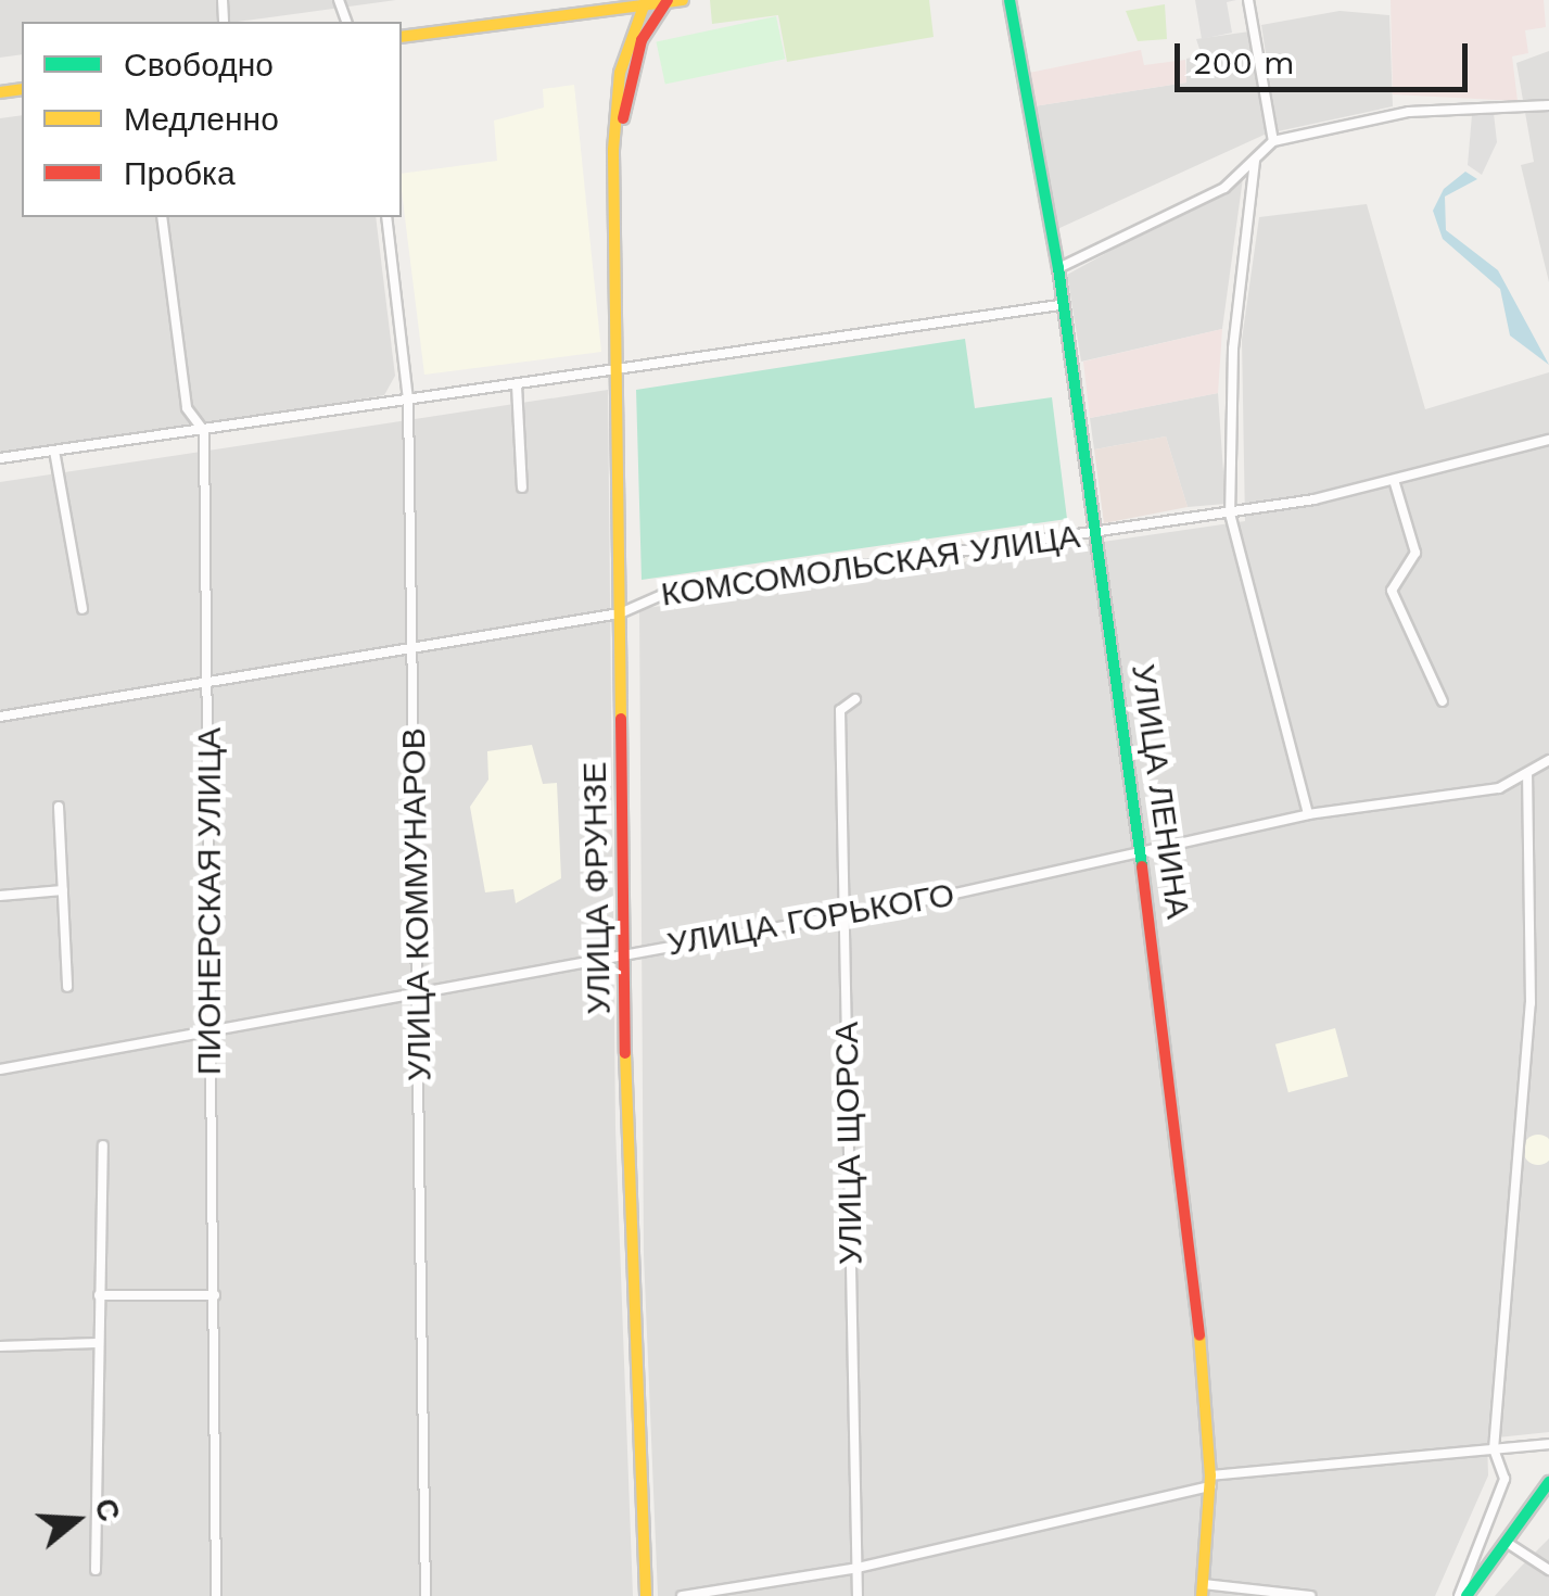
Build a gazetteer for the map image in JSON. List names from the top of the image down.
{
  "streets": {
    "main road": ["УЛИЦА ЛЕНИНА", "УЛИЦА ФРУНЗЕ"],
    "street": [
      "КОМСОМОЛЬСКАЯ УЛИЦА",
      "ПИОНЕРСКАЯ УЛИЦА",
      "УЛИЦА КОММУНАРОВ",
      "УЛИЦА ГОРЬКОГО",
      "УЛИЦА ЩОРСА"
    ]
  },
  "crossings": [
    ["КОМСОМОЛЬСКАЯ УЛИЦА", "УЛИЦА ЛЕНИНА"],
    ["КОМСОМОЛЬСКАЯ УЛИЦА", "УЛИЦА ФРУНЗЕ"],
    ["КОМСОМОЛЬСКАЯ УЛИЦА", "ПИОНЕРСКАЯ УЛИЦА"],
    ["КОМСОМОЛЬСКАЯ УЛИЦА", "УЛИЦА КОММУНАРОВ"],
    ["УЛИЦА ЛЕНИНА", "УЛИЦА ГОРЬКОГО"],
    ["УЛИЦА ФРУНЗЕ", "УЛИЦА ГОРЬКОГО"],
    ["ПИОНЕРСКАЯ УЛИЦА", "УЛИЦА ГОРЬКОГО"],
    ["УЛИЦА КОММУНАРОВ", "УЛИЦА ГОРЬКОГО"],
    ["УЛИЦА ГОРЬКОГО", "УЛИЦА ЩОРСА"]
  ],
  "legend": ["Свободно", "Медленно", "Пробка"],
  "scale_bar": "200 m",
  "north": "right"
}
